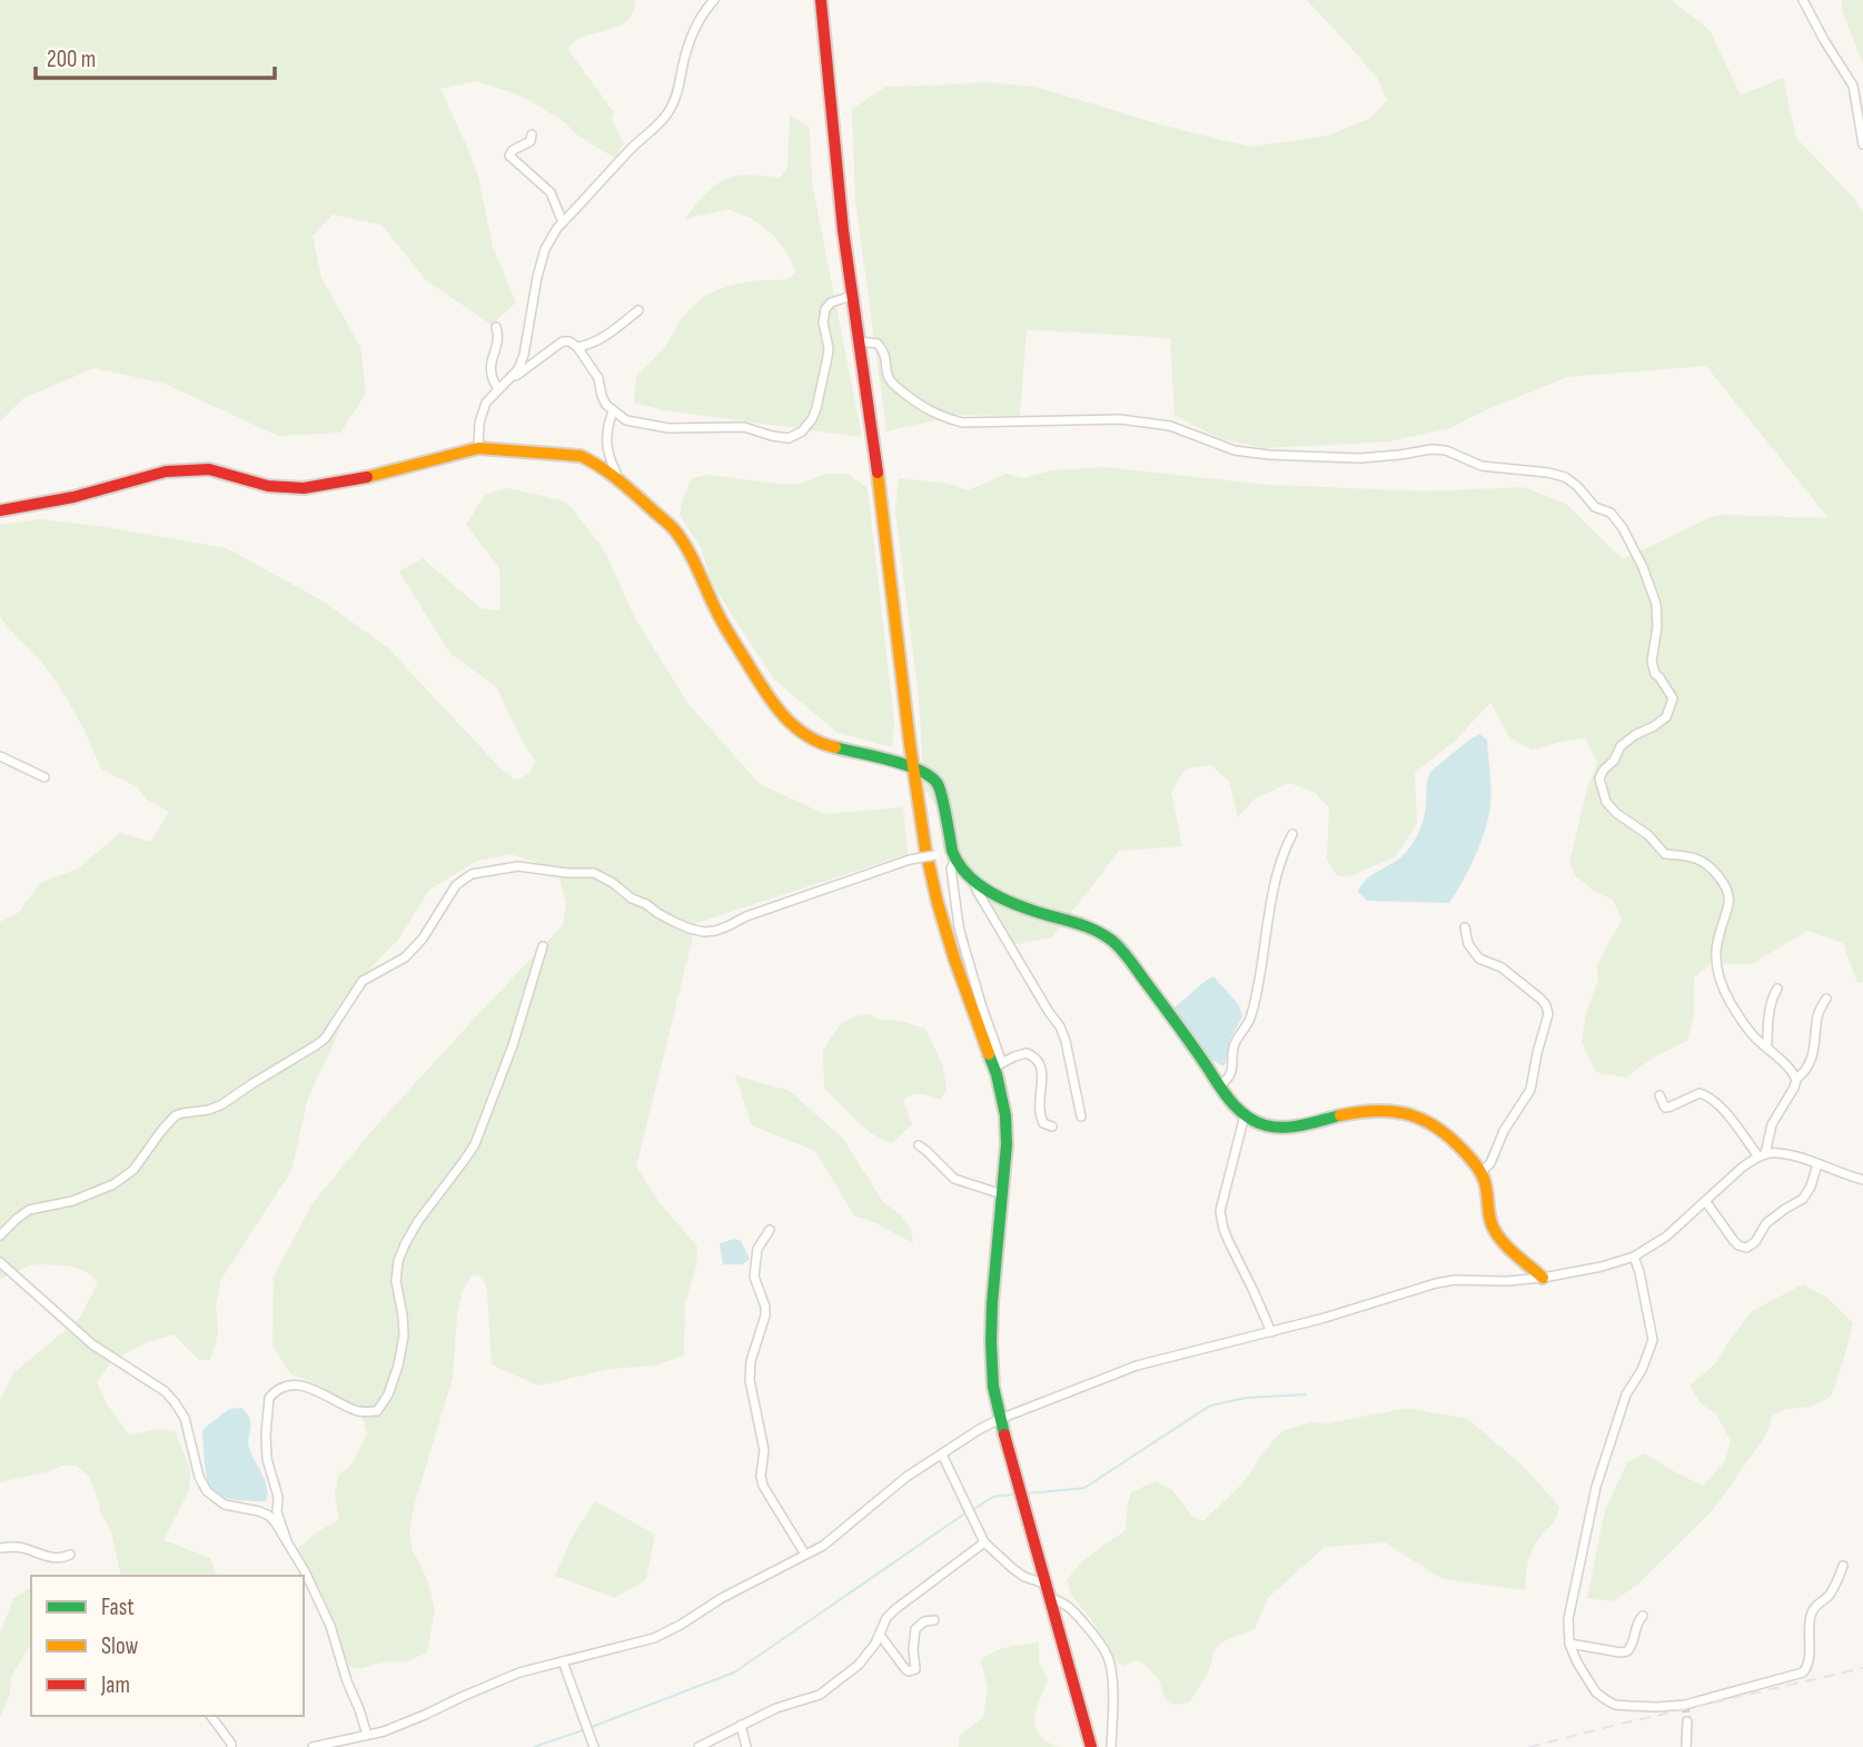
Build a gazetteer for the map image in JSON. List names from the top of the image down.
{
  "legend": ["Fast", "Slow", "Jam"],
  "scale_bar": "200 m"
}
